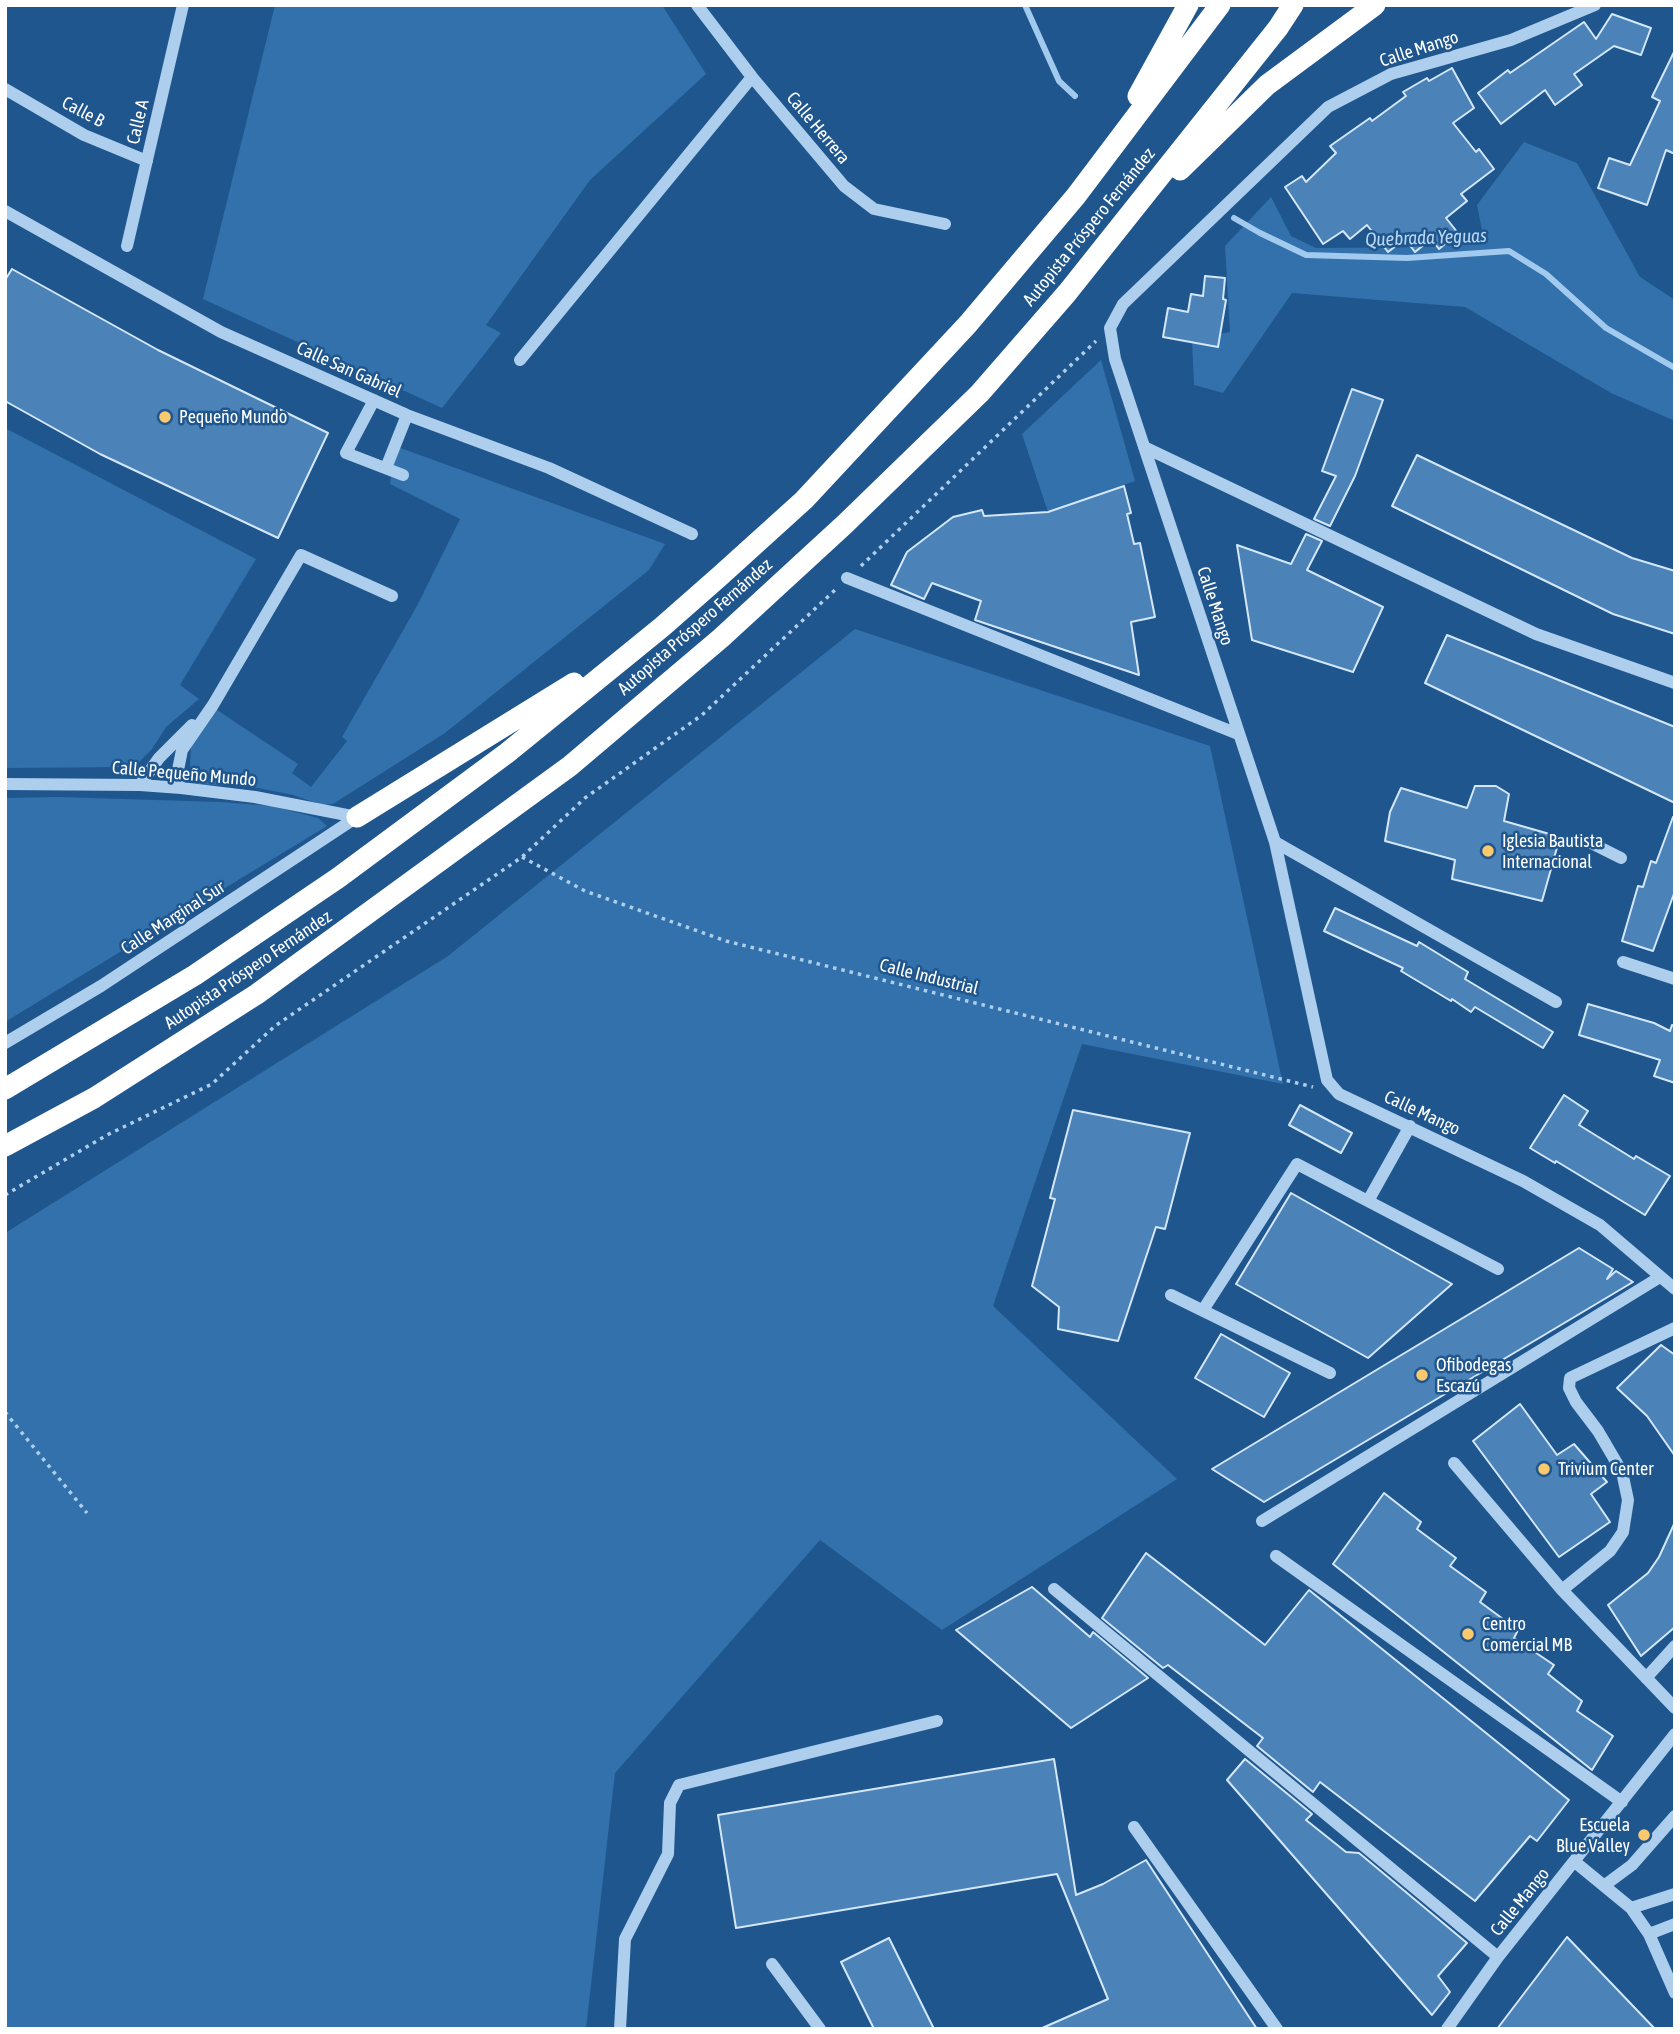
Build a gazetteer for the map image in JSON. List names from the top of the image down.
{
  "streets": {
    "highway": ["Autopista Próspero Fernández"],
    "street": [
      "Calle Mango",
      "Calle B",
      "Calle A",
      "Calle Herrera",
      "Calle San Gabriel",
      "Calle Pequeño Mundo",
      "Calle Marginal Sur"
    ],
    "path": ["Calle Industrial"]
  },
  "crossings": [
    ["Calle Mango", "Calle Industrial"],
    ["Calle B", "Calle A"],
    ["Calle Pequeño Mundo", "Calle Marginal Sur"]
  ],
  "water": ["Quebrada Yeguas"],
  "places": [
    "Pequeño Mundo",
    "Iglesia Bautista Internacional",
    "Ofibodegas Escazú",
    "Trivium Center",
    "Centro Comercial MB",
    "Escuela Blue Valley"
  ]
}
